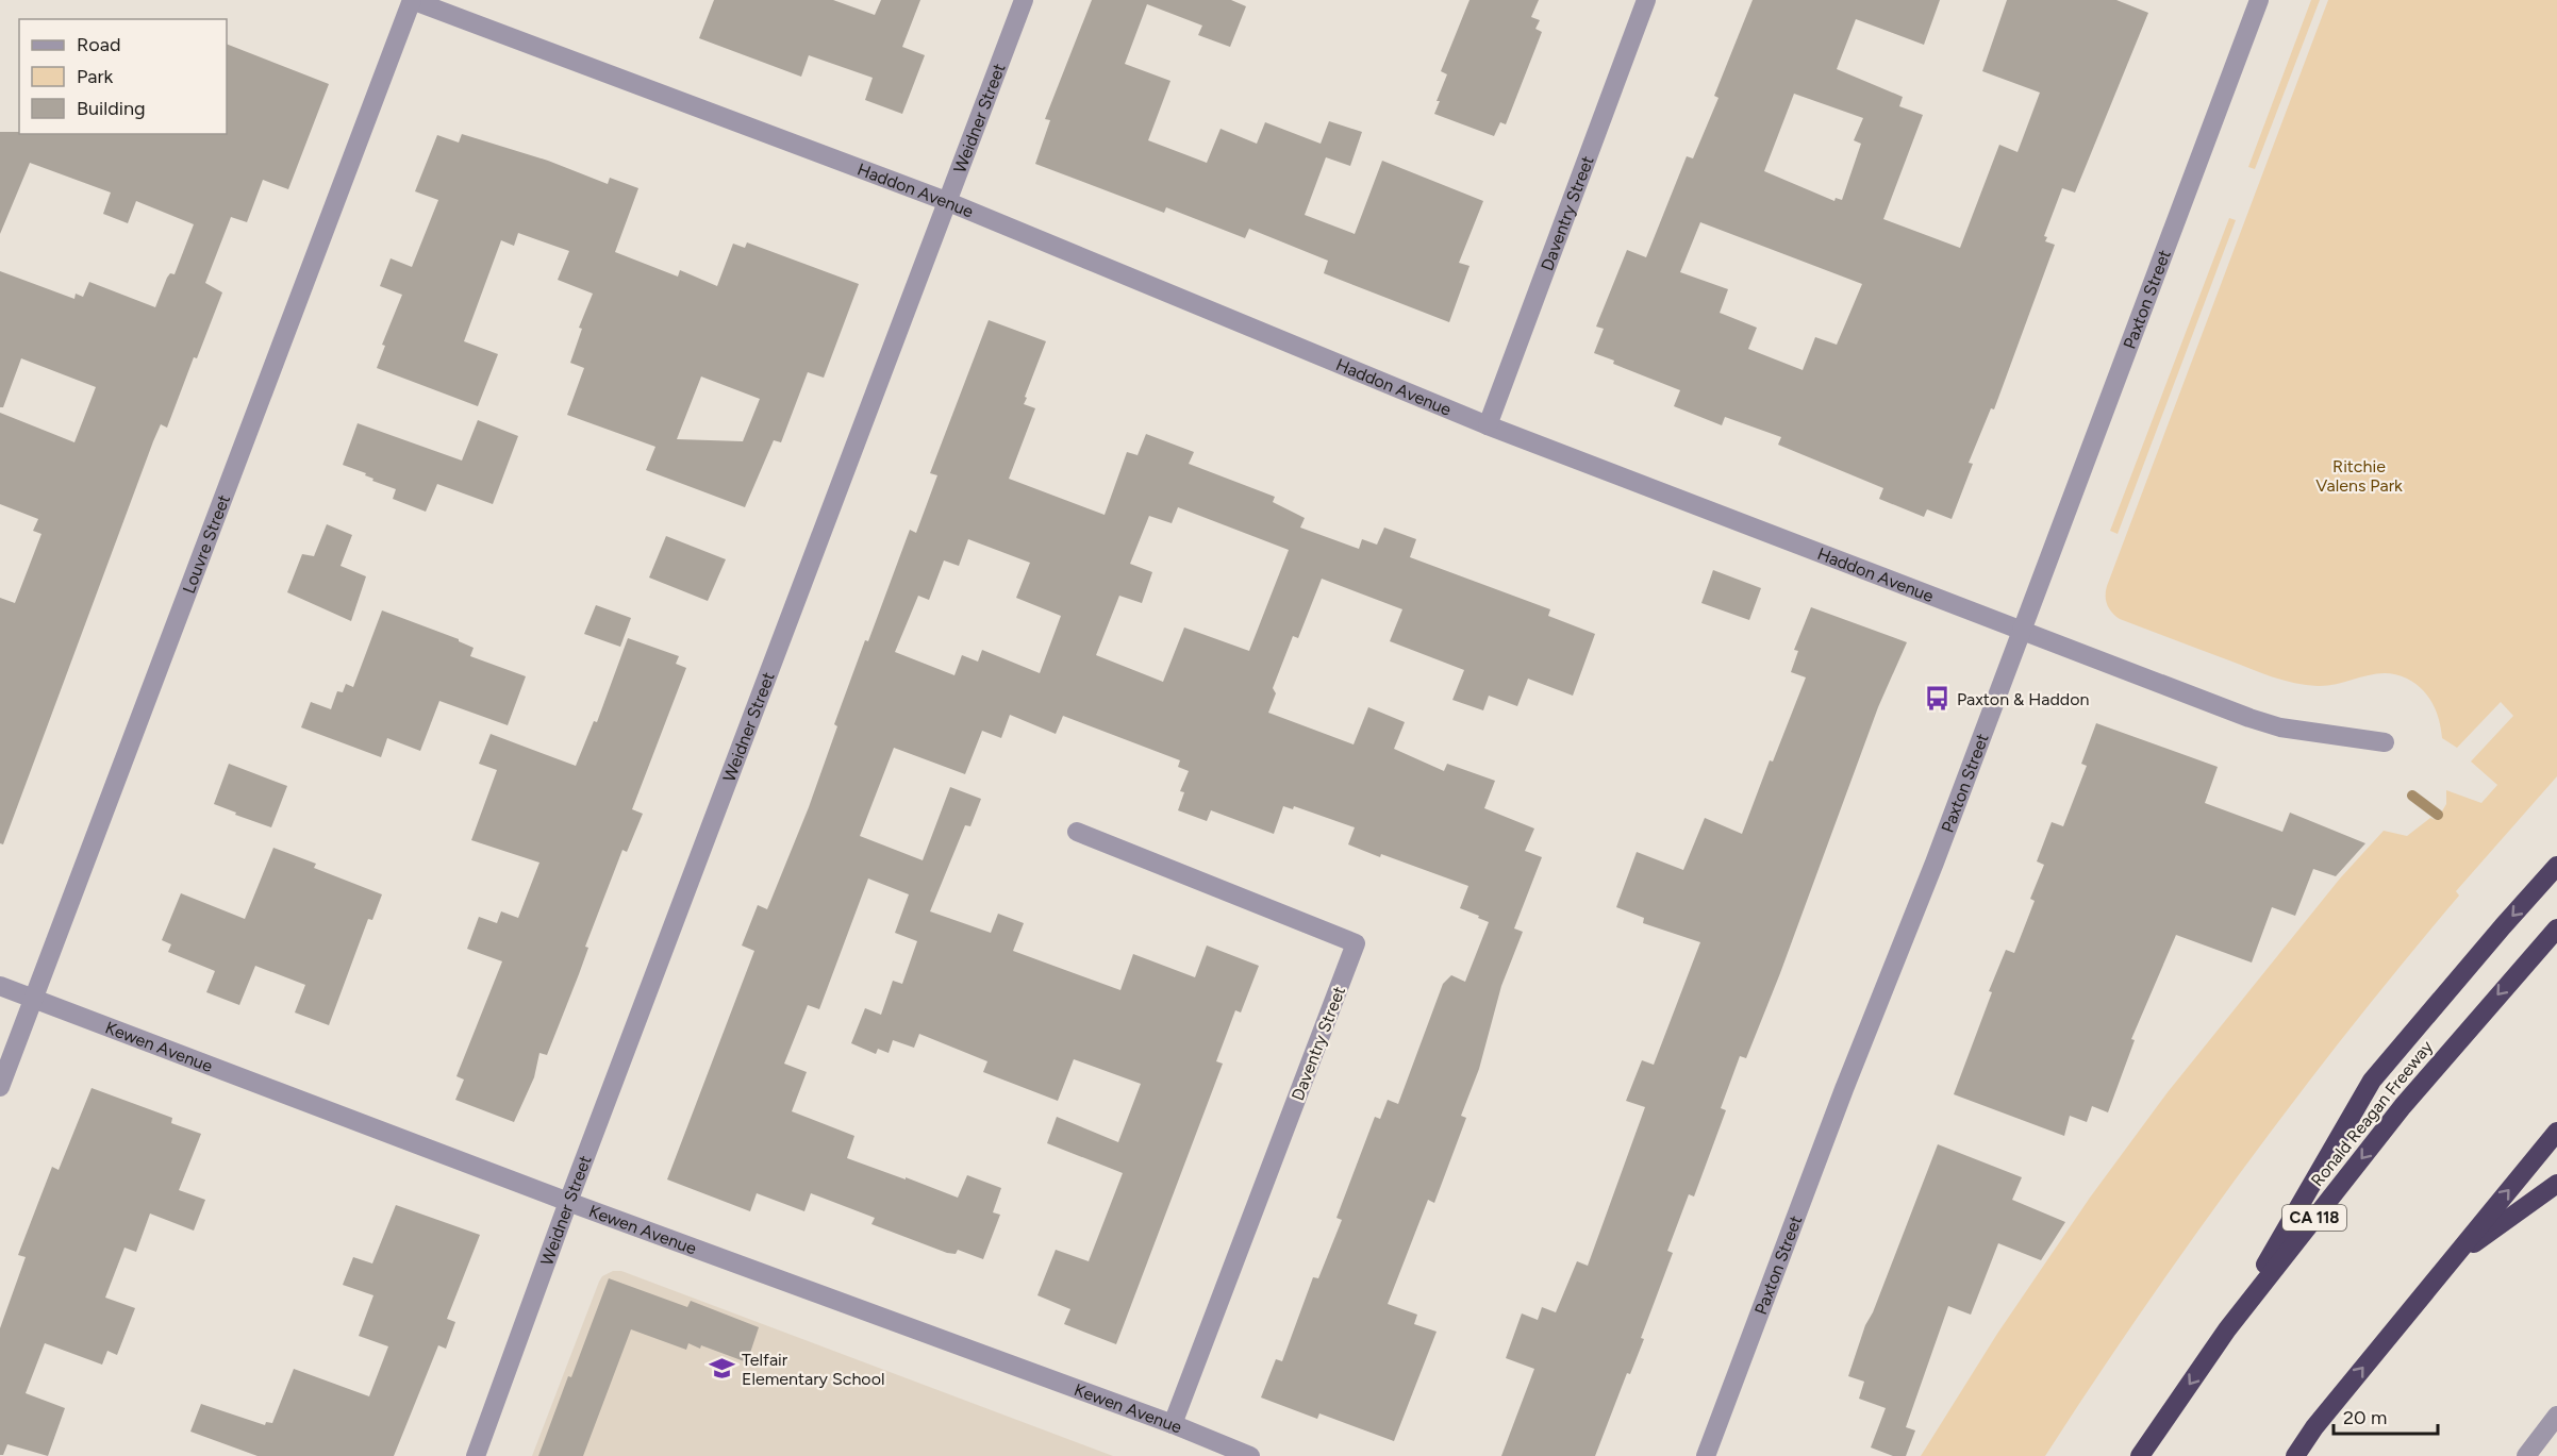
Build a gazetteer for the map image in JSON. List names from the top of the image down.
{
  "streets": {
    "highway": ["Ronald Reagan Freeway", "CA 118"],
    "street": [
      "Weidner Street",
      "Haddon Avenue",
      "Daventry Street",
      "Paxton Street",
      "Louvre Street",
      "Kewen Avenue"
    ]
  },
  "crossings": [
    ["Weidner Street", "Haddon Avenue"],
    ["Weidner Street", "Kewen Avenue"],
    ["Haddon Avenue", "Daventry Street"],
    ["Haddon Avenue", "Paxton Street"],
    ["Haddon Avenue", "Louvre Street"],
    ["Daventry Street", "Kewen Avenue"],
    ["Louvre Street", "Kewen Avenue"]
  ],
  "parks": ["Ritchie Valens Park"],
  "places": {
    "bus stop": ["Paxton & Haddon"],
    "school or university": ["Telfair Elementary School"]
  },
  "legend": ["Road", "Park", "Building"],
  "scale_bar": "20 m"
}
